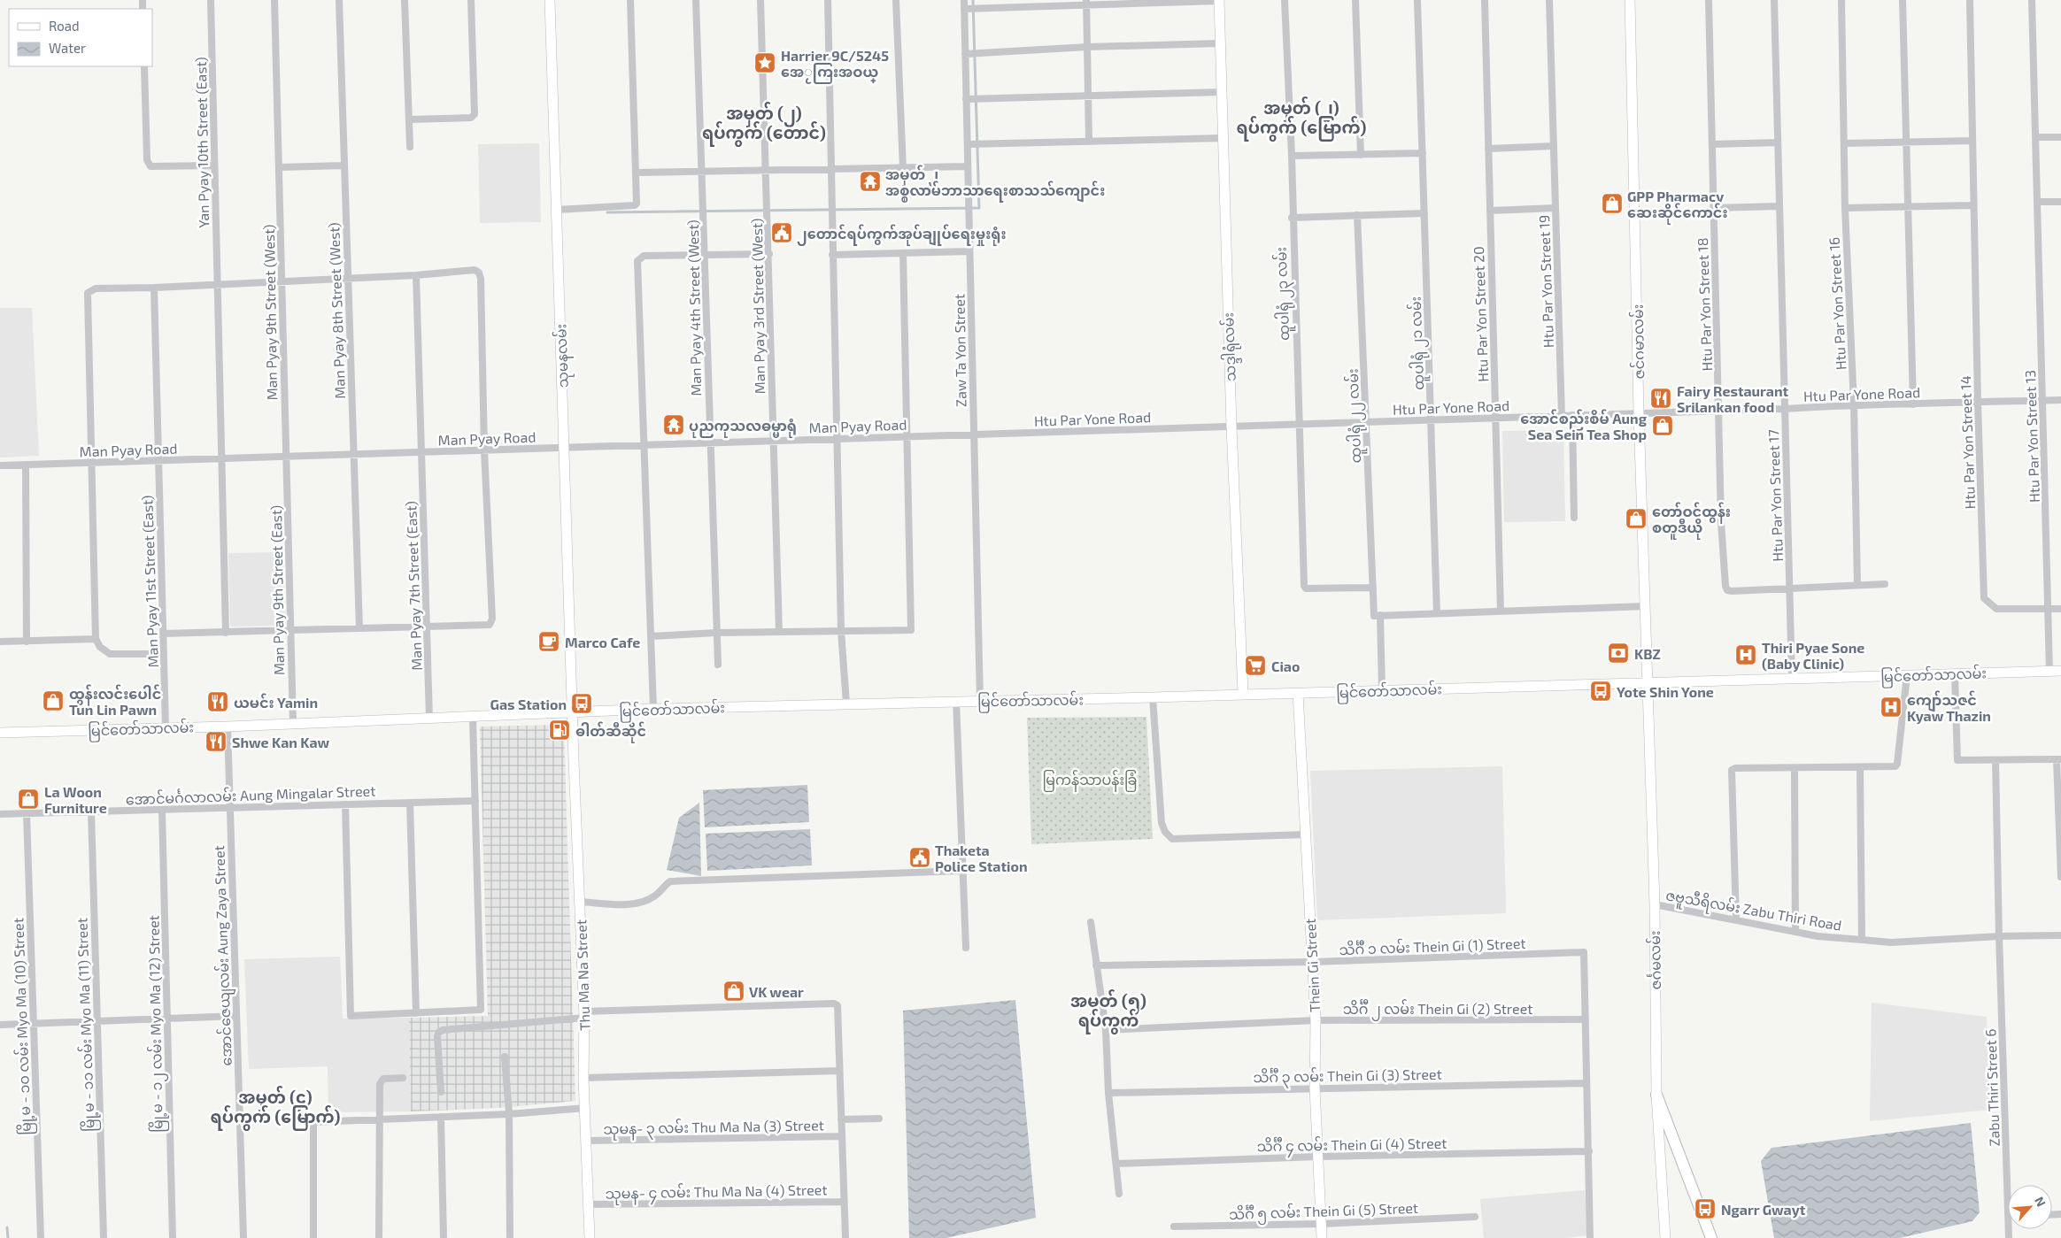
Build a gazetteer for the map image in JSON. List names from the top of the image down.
{
  "streets": {
    "street": [
      "Yan Pyay 10th Street (East)",
      "Htu Par Yon Street 19",
      "ထူပါရုံ ၂၃ လမ်း",
      "Htu Par Yon Street 16",
      "Htu Par Yon Street 18",
      "Man Pyay 3rd Street (West)",
      "Man Pyay 4th Street (West)",
      "Man Pyay 8th Street (West)",
      "Man Pyay 9th Street (West)",
      "Htu Par Yon Street 20",
      "ဇင်ဂမာလမ်း",
      "ထူပါရုံ ၂၁ လမ်း",
      "သဒ္ဒါရုံလမ်း",
      "Zaw Ta Yon Street",
      "သုမနလမ်း",
      "Htu Par Yone Road",
      "ထူပါရုံ ၂၂ လမ်း",
      "Man Pyay Road",
      "Htu Par Yon Street 13",
      "Htu Par Yon Street 14",
      "Htu Par Yon Street 17",
      "Man Pyay 11st Street (East)",
      "Man Pyay 7th Street (East)",
      "Man Pyay 9th Street (East)",
      "မြင်တော်သာလမ်း",
      "အောင်မင်္ဂလာလမ်း Aung Mingalar Street",
      "ဇဗူသီရိလမ်း Zabu Thiri Road",
      "သိင်္ဂီ ၁ လမ်း Thein Gi (1) Street",
      "အောင်ဇေယျလမ်း Aung Zaya Street",
      "ဇင်္ဂမလမ်း",
      "Thein Gi Street",
      "Thu Ma Na Street",
      "သိင်္ဂီ ၂ လမ်း Thein Gi (2) Street",
      "မြို့မ - ၁၂ လမ်း Myo Ma (12) Street",
      "မြို့မ - ၁၁ လမ်း Myo Ma (11) Street",
      "မြို့မ - ၁၀ လမ်း Myo Ma (10) Street",
      "သိင်္ဂီ ၃ လမ်း Thein Gi (3) Street",
      "Zabu Thiri Street 6",
      "သုမန- ၃ လမ်း Thu Ma Na (3) Street",
      "သိင်္ဂီ ၄ လမ်း Thein Gi (4) Street",
      "သုမန- ၄ လမ်း Thu Ma Na (4) Street",
      "သိင်္ဂီ ၅ လမ်း Thein Gi (5) Street"
    ]
  },
  "crossings": [
    ["Yan Pyay 10th Street (East)", "Man Pyay Road"],
    ["Htu Par Yon Street 19", "Htu Par Yone Road"],
    ["ထူပါရုံ ၂၃ လမ်း", "Htu Par Yone Road"],
    ["ထူပါရုံ ၂၃ လမ်း", "ထူပါရုံ ၂၂ လမ်း"],
    ["Htu Par Yon Street 16", "Htu Par Yone Road"],
    ["Htu Par Yon Street 18", "Htu Par Yone Road"],
    ["Htu Par Yon Street 18", "Htu Par Yon Street 17"],
    ["Man Pyay 3rd Street (West)", "Man Pyay Road"],
    ["Man Pyay 4th Street (West)", "Man Pyay Road"],
    ["Man Pyay 8th Street (West)", "Man Pyay Road"],
    ["Man Pyay 9th Street (West)", "Man Pyay Road"],
    ["Man Pyay 9th Street (West)", "Man Pyay 9th Street (East)"],
    ["Htu Par Yon Street 20", "Htu Par Yone Road"],
    ["ဇင်ဂမာလမ်း", "Htu Par Yone Road"],
    ["ဇင်ဂမာလမ်း", "မြင်တော်သာလမ်း"],
    ["ဇင်ဂမာလမ်း", "ဇင်္ဂမလမ်း"],
    ["ထူပါရုံ ၂၁ လမ်း", "Htu Par Yone Road"],
    ["သဒ္ဒါရုံလမ်း", "Htu Par Yone Road"],
    ["သဒ္ဒါရုံလမ်း", "မြင်တော်သာလမ်း"],
    ["Zaw Ta Yon Street", "Htu Par Yone Road"],
    ["Zaw Ta Yon Street", "Man Pyay Road"],
    ["Zaw Ta Yon Street", "မြင်တော်သာလမ်း"],
    ["သုမနလမ်း", "Man Pyay Road"],
    ["သုမနလမ်း", "မြင်တော်သာလမ်း"],
    ["သုမနလမ်း", "Thu Ma Na Street"],
    ["Htu Par Yone Road", "ထူပါရုံ ၂၂ လမ်း"],
    ["Htu Par Yone Road", "Man Pyay Road"],
    ["Htu Par Yone Road", "Htu Par Yon Street 13"],
    ["Htu Par Yone Road", "Htu Par Yon Street 14"],
    ["Htu Par Yone Road", "Htu Par Yon Street 17"],
    ["ထူပါရုံ ၂၂ လမ်း", "မြင်တော်သာလမ်း"],
    ["Man Pyay Road", "Man Pyay 11st Street (East)"],
    ["Man Pyay Road", "Man Pyay 7th Street (East)"],
    ["Man Pyay Road", "Man Pyay 9th Street (East)"],
    ["Htu Par Yon Street 13", "Htu Par Yon Street 14"],
    ["Htu Par Yon Street 13", "မြင်တော်သာလမ်း"],
    ["Htu Par Yon Street 17", "မြင်တော်သာလမ်း"],
    ["Man Pyay 11st Street (East)", "မြင်တော်သာလမ်း"],
    ["Man Pyay 7th Street (East)", "မြင်တော်သာလမ်း"],
    ["Man Pyay 9th Street (East)", "မြင်တော်သာလမ်း"],
    ["မြင်တော်သာလမ်း", "အောင်ဇေယျလမ်း Aung Zaya Street"],
    ["မြင်တော်သာလမ်း", "ဇင်္ဂမလမ်း"],
    ["မြင်တော်သာလမ်း", "Thein Gi Street"],
    ["မြင်တော်သာလမ်း", "Thu Ma Na Street"],
    ["အောင်မင်္ဂလာလမ်း Aung Mingalar Street", "အောင်ဇေယျလမ်း Aung Zaya Street"],
    ["အောင်မင်္ဂလာလမ်း Aung Mingalar Street", "မြို့မ - ၁၂ လမ်း Myo Ma (12) Street"],
    ["အောင်မင်္ဂလာလမ်း Aung Mingalar Street", "မြို့မ - ၁၁ လမ်း Myo Ma (11) Street"],
    ["အောင်မင်္ဂလာလမ်း Aung Mingalar Street", "မြို့မ - ၁၀ လမ်း Myo Ma (10) Street"],
    ["ဇဗူသီရိလမ်း Zabu Thiri Road", "ဇင်္ဂမလမ်း"],
    ["ဇဗူသီရိလမ်း Zabu Thiri Road", "Zabu Thiri Street 6"],
    ["သိင်္ဂီ ၁ လမ်း Thein Gi (1) Street", "Thein Gi Street"],
    ["သိင်္ဂီ ၁ လမ်း Thein Gi (1) Street", "သိင်္ဂီ ၂ လမ်း Thein Gi (2) Street"],
    ["Thein Gi Street", "သိင်္ဂီ ၂ လမ်း Thein Gi (2) Street"],
    ["Thein Gi Street", "သိင်္ဂီ ၃ လမ်း Thein Gi (3) Street"],
    ["Thein Gi Street", "သိင်္ဂီ ၄ လမ်း Thein Gi (4) Street"],
    ["Thein Gi Street", "သိင်္ဂီ ၅ လမ်း Thein Gi (5) Street"],
    ["Thu Ma Na Street", "သုမန- ၃ လမ်း Thu Ma Na (3) Street"],
    ["Thu Ma Na Street", "သုမန- ၄ လမ်း Thu Ma Na (4) Street"]
  ],
  "districts": [
    "အမှတ် (၂) ရပ်ကွက် (မြောက်)",
    "အမှတ် (၂) ရပ်ကွက် (တောင်)",
    "အမှတ် (၅) ရပ်ကွက်",
    "အမှတ် (၄) ရပ်ကွက် (မြောက်)"
  ],
  "parks": ["မြကန်သာပန်းခြံ"],
  "places": {
    "place": ["Harrier 9C/5245 အေႂကြးအဝယ္"],
    "temple": ["အမှတ် ၂ အစ္စလာမ်ဘာသာရေးစာသသ်ကျောင်း", "ပုညကုသလဓမ္မာရုံ"],
    "shop": [
      "GPP Pharmacy ဆေးဆိုင်ကောင်း",
      "အောင်စည်းစိမ် Aung Sea Sein Tea Shop",
      "တော်ဝင်ထွန်း စတူဒီယို",
      "ထွန်းလင်းပေါင် Tun Lin Pawn",
      "La Woon Furniture",
      "VK wear"
    ],
    "public building": ["၂တောင်ရပ်ကွက်အုပ်ချုပ်ရေးမှုးရုံး", "Thaketa Police Station"],
    "restaurant": ["Fairy Restaurant Srilankan food", "ယမင်း Yamin", "Shwe Kan Kaw"],
    "cafe": ["Marco Cafe"],
    "bank": ["KBZ"],
    "hospital": ["Thiri Pyae Sone (Baby Clinic)", "ကျော်သဇင် Kyaw Thazin"],
    "supermarket": ["Ciao"],
    "bus stop": ["Yote Shin Yone", "Gas Station", "Ngarr Gwayt"],
    "fuel station": ["ဓါတ်ဆီဆိုင်"]
  },
  "legend": ["Road", "Water"],
  "north": "top right"
}
